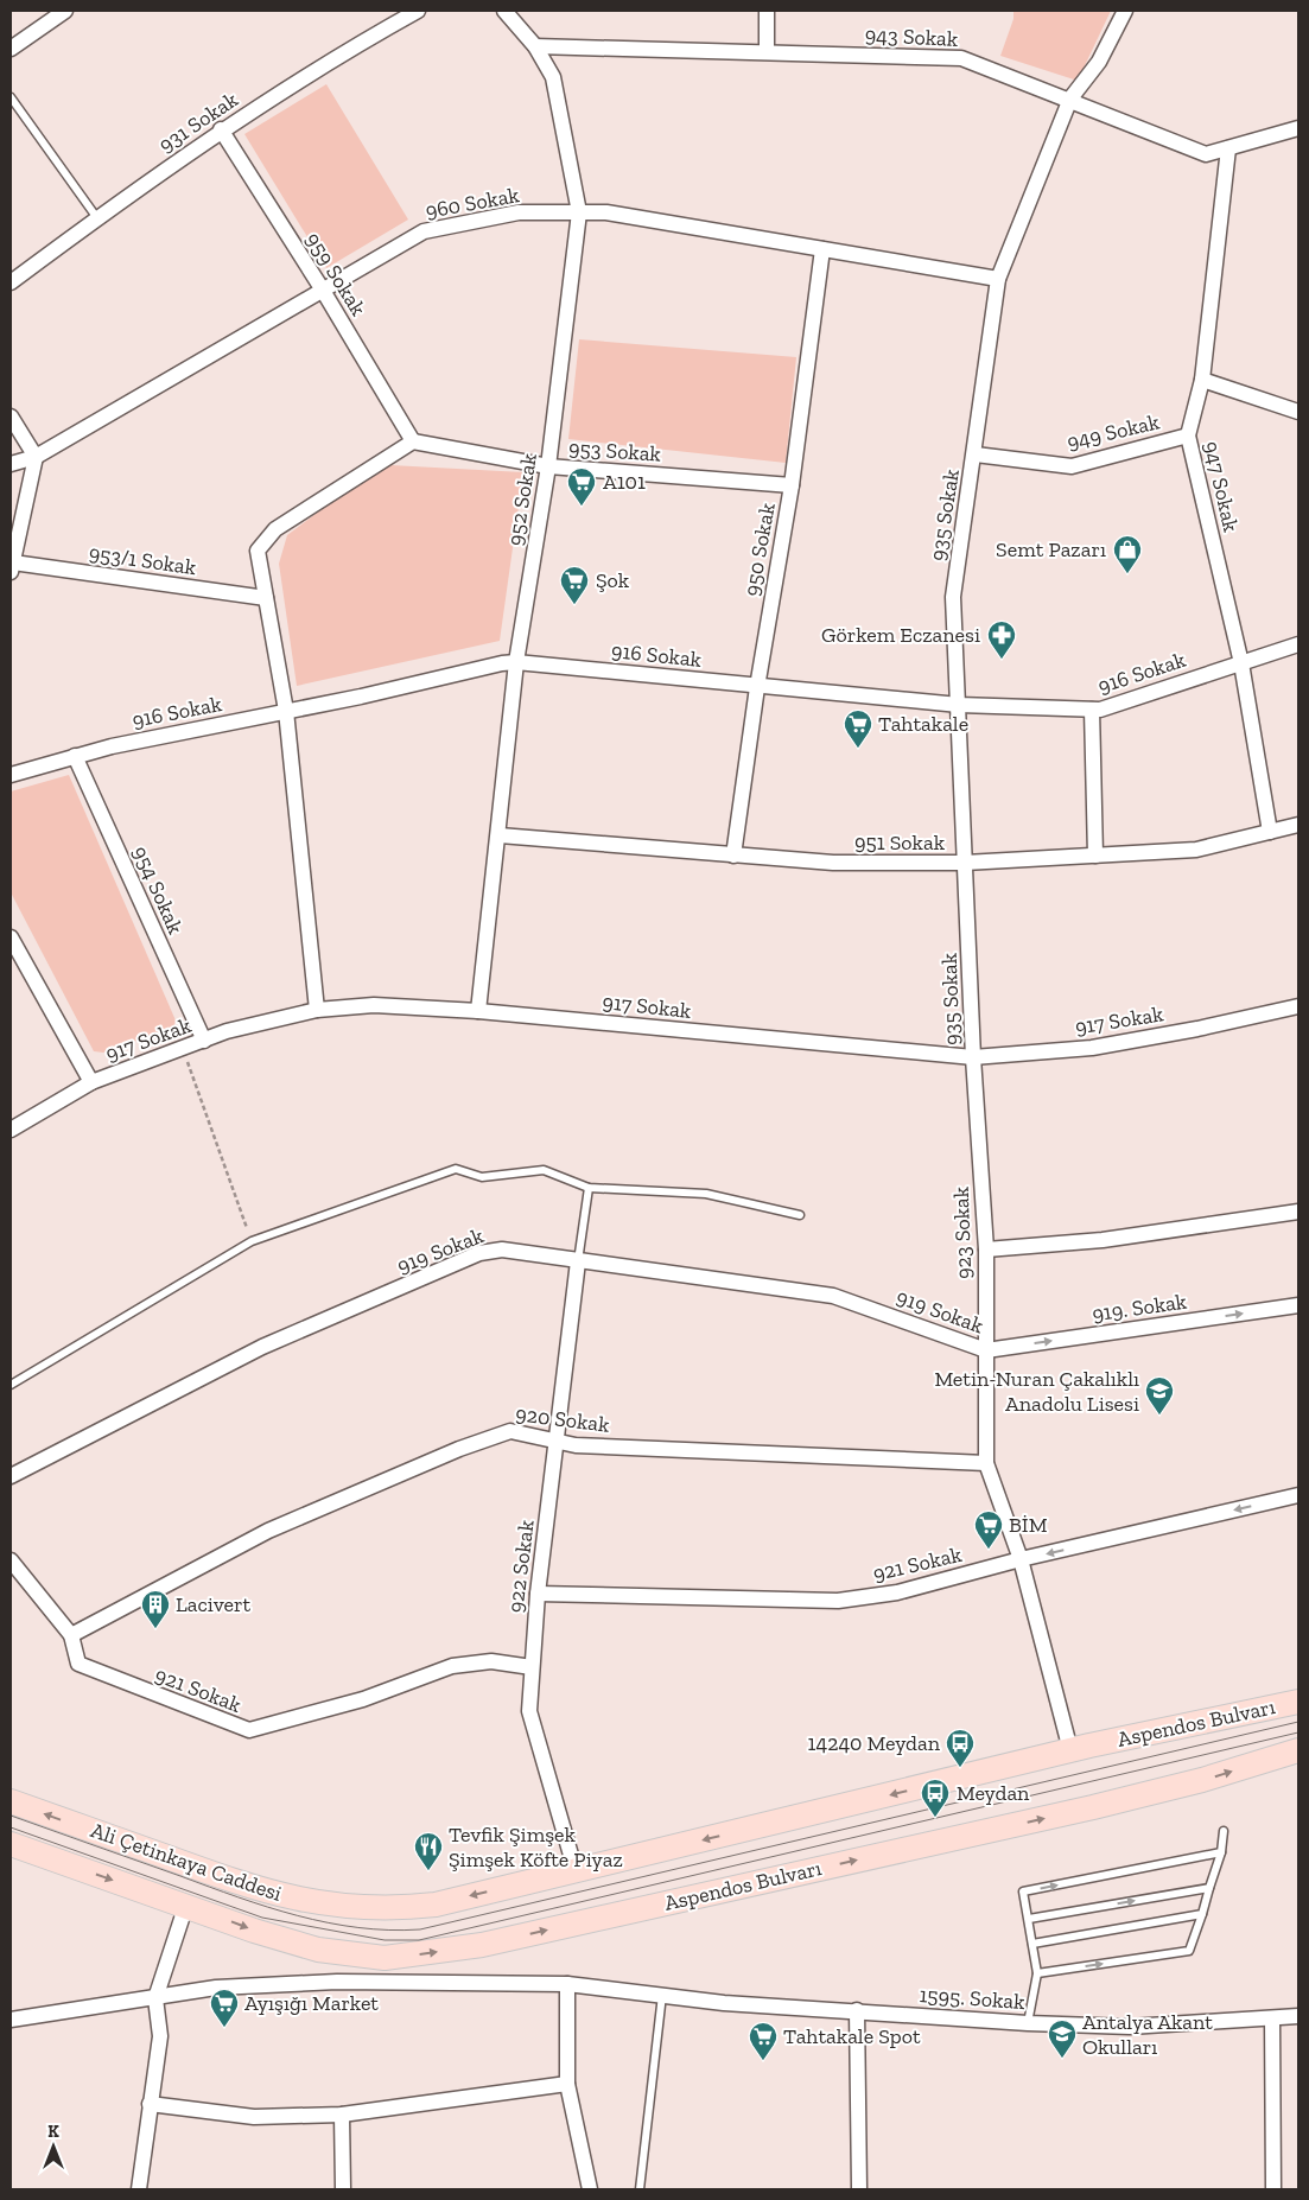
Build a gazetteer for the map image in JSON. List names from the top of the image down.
{
  "streets": {
    "main road": ["Aspendos Bulvarı", "Ali Çetinkaya Caddesi"],
    "street": [
      "943 Sokak",
      "931 Sokak",
      "960 Sokak",
      "959 Sokak",
      "949 Sokak",
      "953 Sokak",
      "947 Sokak",
      "952 Sokak",
      "935 Sokak",
      "950 Sokak",
      "953/1 Sokak",
      "916 Sokak",
      "951 Sokak",
      "954 Sokak",
      "917 Sokak",
      "923 Sokak",
      "919 Sokak",
      "919. Sokak",
      "920 Sokak",
      "921 Sokak",
      "922 Sokak",
      "1595. Sokak"
    ]
  },
  "crossings": [
    ["943 Sokak", "947 Sokak"],
    ["943 Sokak", "952 Sokak"],
    ["943 Sokak", "935 Sokak"],
    ["931 Sokak", "959 Sokak"],
    ["960 Sokak", "959 Sokak"],
    ["960 Sokak", "952 Sokak"],
    ["960 Sokak", "935 Sokak"],
    ["960 Sokak", "950 Sokak"],
    ["959 Sokak", "953 Sokak"],
    ["949 Sokak", "947 Sokak"],
    ["949 Sokak", "935 Sokak"],
    ["953 Sokak", "952 Sokak"],
    ["953 Sokak", "950 Sokak"],
    ["947 Sokak", "916 Sokak"],
    ["947 Sokak", "951 Sokak"],
    ["952 Sokak", "916 Sokak"],
    ["952 Sokak", "951 Sokak"],
    ["952 Sokak", "917 Sokak"],
    ["935 Sokak", "916 Sokak"],
    ["935 Sokak", "951 Sokak"],
    ["935 Sokak", "917 Sokak"],
    ["935 Sokak", "923 Sokak"],
    ["950 Sokak", "916 Sokak"],
    ["950 Sokak", "951 Sokak"],
    ["916 Sokak", "954 Sokak"],
    ["954 Sokak", "917 Sokak"],
    ["917 Sokak", "923 Sokak"],
    ["923 Sokak", "919 Sokak"],
    ["923 Sokak", "919. Sokak"],
    ["923 Sokak", "920 Sokak"],
    ["923 Sokak", "921 Sokak"],
    ["923 Sokak", "Aspendos Bulvarı"],
    ["919 Sokak", "919. Sokak"],
    ["919 Sokak", "922 Sokak"],
    ["920 Sokak", "921 Sokak"],
    ["920 Sokak", "922 Sokak"],
    ["921 Sokak", "922 Sokak"],
    ["922 Sokak", "Aspendos Bulvarı"],
    ["922 Sokak", "Ali Çetinkaya Caddesi"],
    ["Aspendos Bulvarı", "Ali Çetinkaya Caddesi"]
  ],
  "one_way": ["Ali Çetinkaya Caddesi"],
  "places": {
    "supermarket": [
      "A101",
      "Şok",
      "Tahtakale",
      "BİM",
      "Ayışığı Market",
      "Tahtakale Spot"
    ],
    "shop": ["Semt Pazarı"],
    "pharmacy": ["Görkem Eczanesi"],
    "school or university": ["Metin-Nuran Çakalıklı Anadolu Lisesi", "Antalya Akant Okulları"],
    "building": ["Lacivert"],
    "bus stop": ["14240 Meydan", "Meydan"],
    "restaurant": ["Tevfik Şimşek Şimşek Köfte Piyaz"]
  },
  "north": "top"
}
